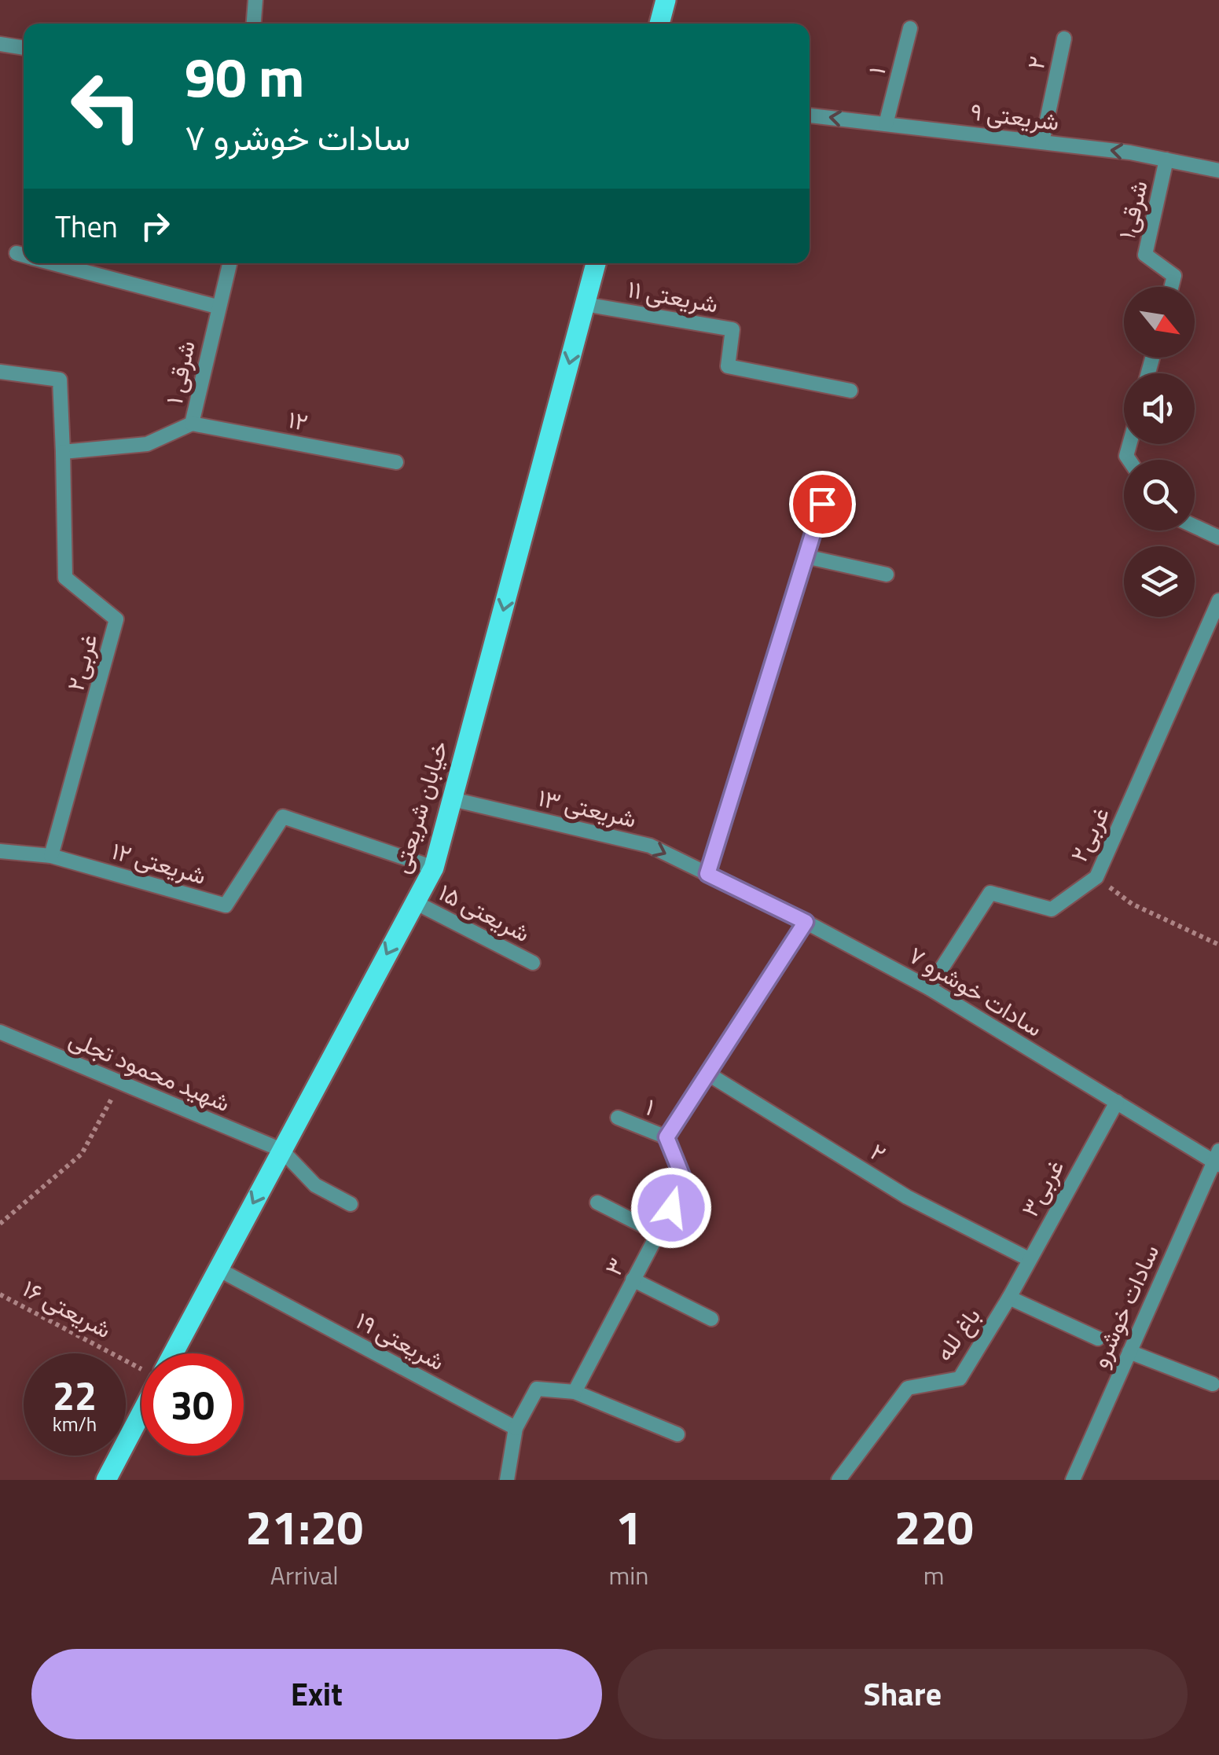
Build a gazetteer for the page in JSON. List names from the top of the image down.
{
  "streets": {
    "main road": ["خیابان شریعتی"],
    "street": [
      "۲",
      "۱",
      "شریعتی ۹",
      "شرقی۱",
      "شریعتی ۱۱",
      "۱ شرقی",
      "۱۲",
      "غربی۲",
      "شریعتی ۱۳",
      "شریعتی ۱۲",
      "شریعتی ۱۵",
      "سادات خوشرو ۷",
      "شهید محمود تجلی",
      "غربی۳",
      "۳",
      "سادات خوشرو",
      "باغ لله",
      "شریعتی ۱۹"
    ],
    "path": ["شریعتی ۱۶"]
  },
  "crossings": [
    ["۲", "شریعتی ۹"],
    ["۲", "غربی۳"],
    ["۱", "شریعتی ۹"],
    ["۱", "۳"],
    ["شریعتی ۹", "شرقی۱"],
    ["شریعتی ۱۱", "خیابان شریعتی"],
    ["۱ شرقی", "۱۲"],
    ["۱ شرقی", "غربی۲"],
    ["غربی۲", "شریعتی ۱۲"],
    ["غربی۲", "سادات خوشرو ۷"],
    ["خیابان شریعتی", "شریعتی ۱۳"],
    ["خیابان شریعتی", "شریعتی ۱۲"],
    ["خیابان شریعتی", "شریعتی ۱۵"],
    ["خیابان شریعتی", "شهید محمود تجلی"],
    ["خیابان شریعتی", "شریعتی ۱۹"],
    ["شریعتی ۱۳", "سادات خوشرو ۷"],
    ["سادات خوشرو ۷", "غربی۳"],
    ["سادات خوشرو ۷", "سادات خوشرو"],
    ["غربی۳", "باغ لله"]
  ],
  "one_way": ["شریعتی ۹", "خیابان شریعتی", "شریعتی ۱۳"],
  "north": "bottom right",
  "page": {
    "turn": ["90 m", "سادات خوشرو ۷"],
    "then": "Then",
    "speed": "22 km/h",
    "limit": "30",
    "eta": [
      "21:20",
      "Arrival",
      "1",
      "min",
      "220",
      "m"
    ],
    "buttons": ["Exit", "Share"]
  }
}
